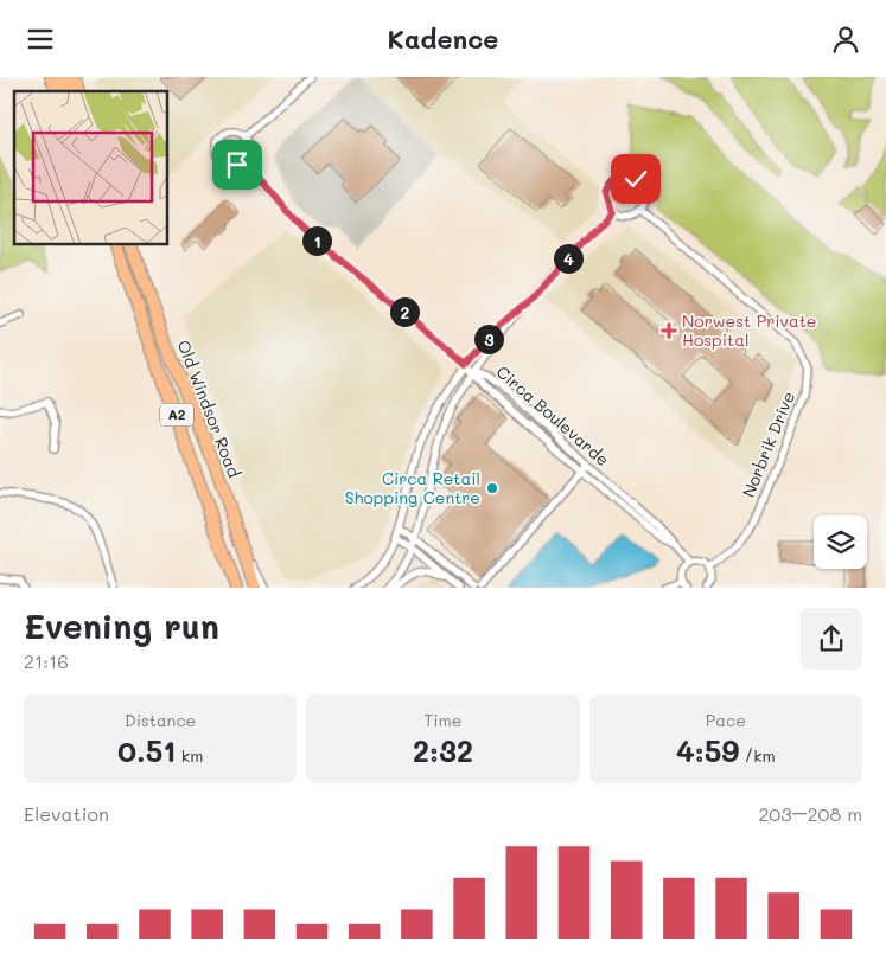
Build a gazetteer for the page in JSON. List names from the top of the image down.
{
  "streets": {
    "highway": ["Old Windsor Road", "A2"],
    "street": ["Circa Boulevarde", "Norbrik Drive"]
  },
  "places": {
    "health": ["Norwest Private Hospital"],
    "other": ["Circa Retail Shopping Centre"]
  },
  "page": {
    "header": "Kadence",
    "pins": [
      "1",
      "4",
      "2",
      "3"
    ],
    "heading": ["Evening run", "21:16"],
    "stats": [
      ["Distance", "0.51 km"],
      ["Time", "2:32"],
      ["Pace", "4:59 /km"]
    ],
    "chart": ["Elevation", "203–208 m"]
  }
}
